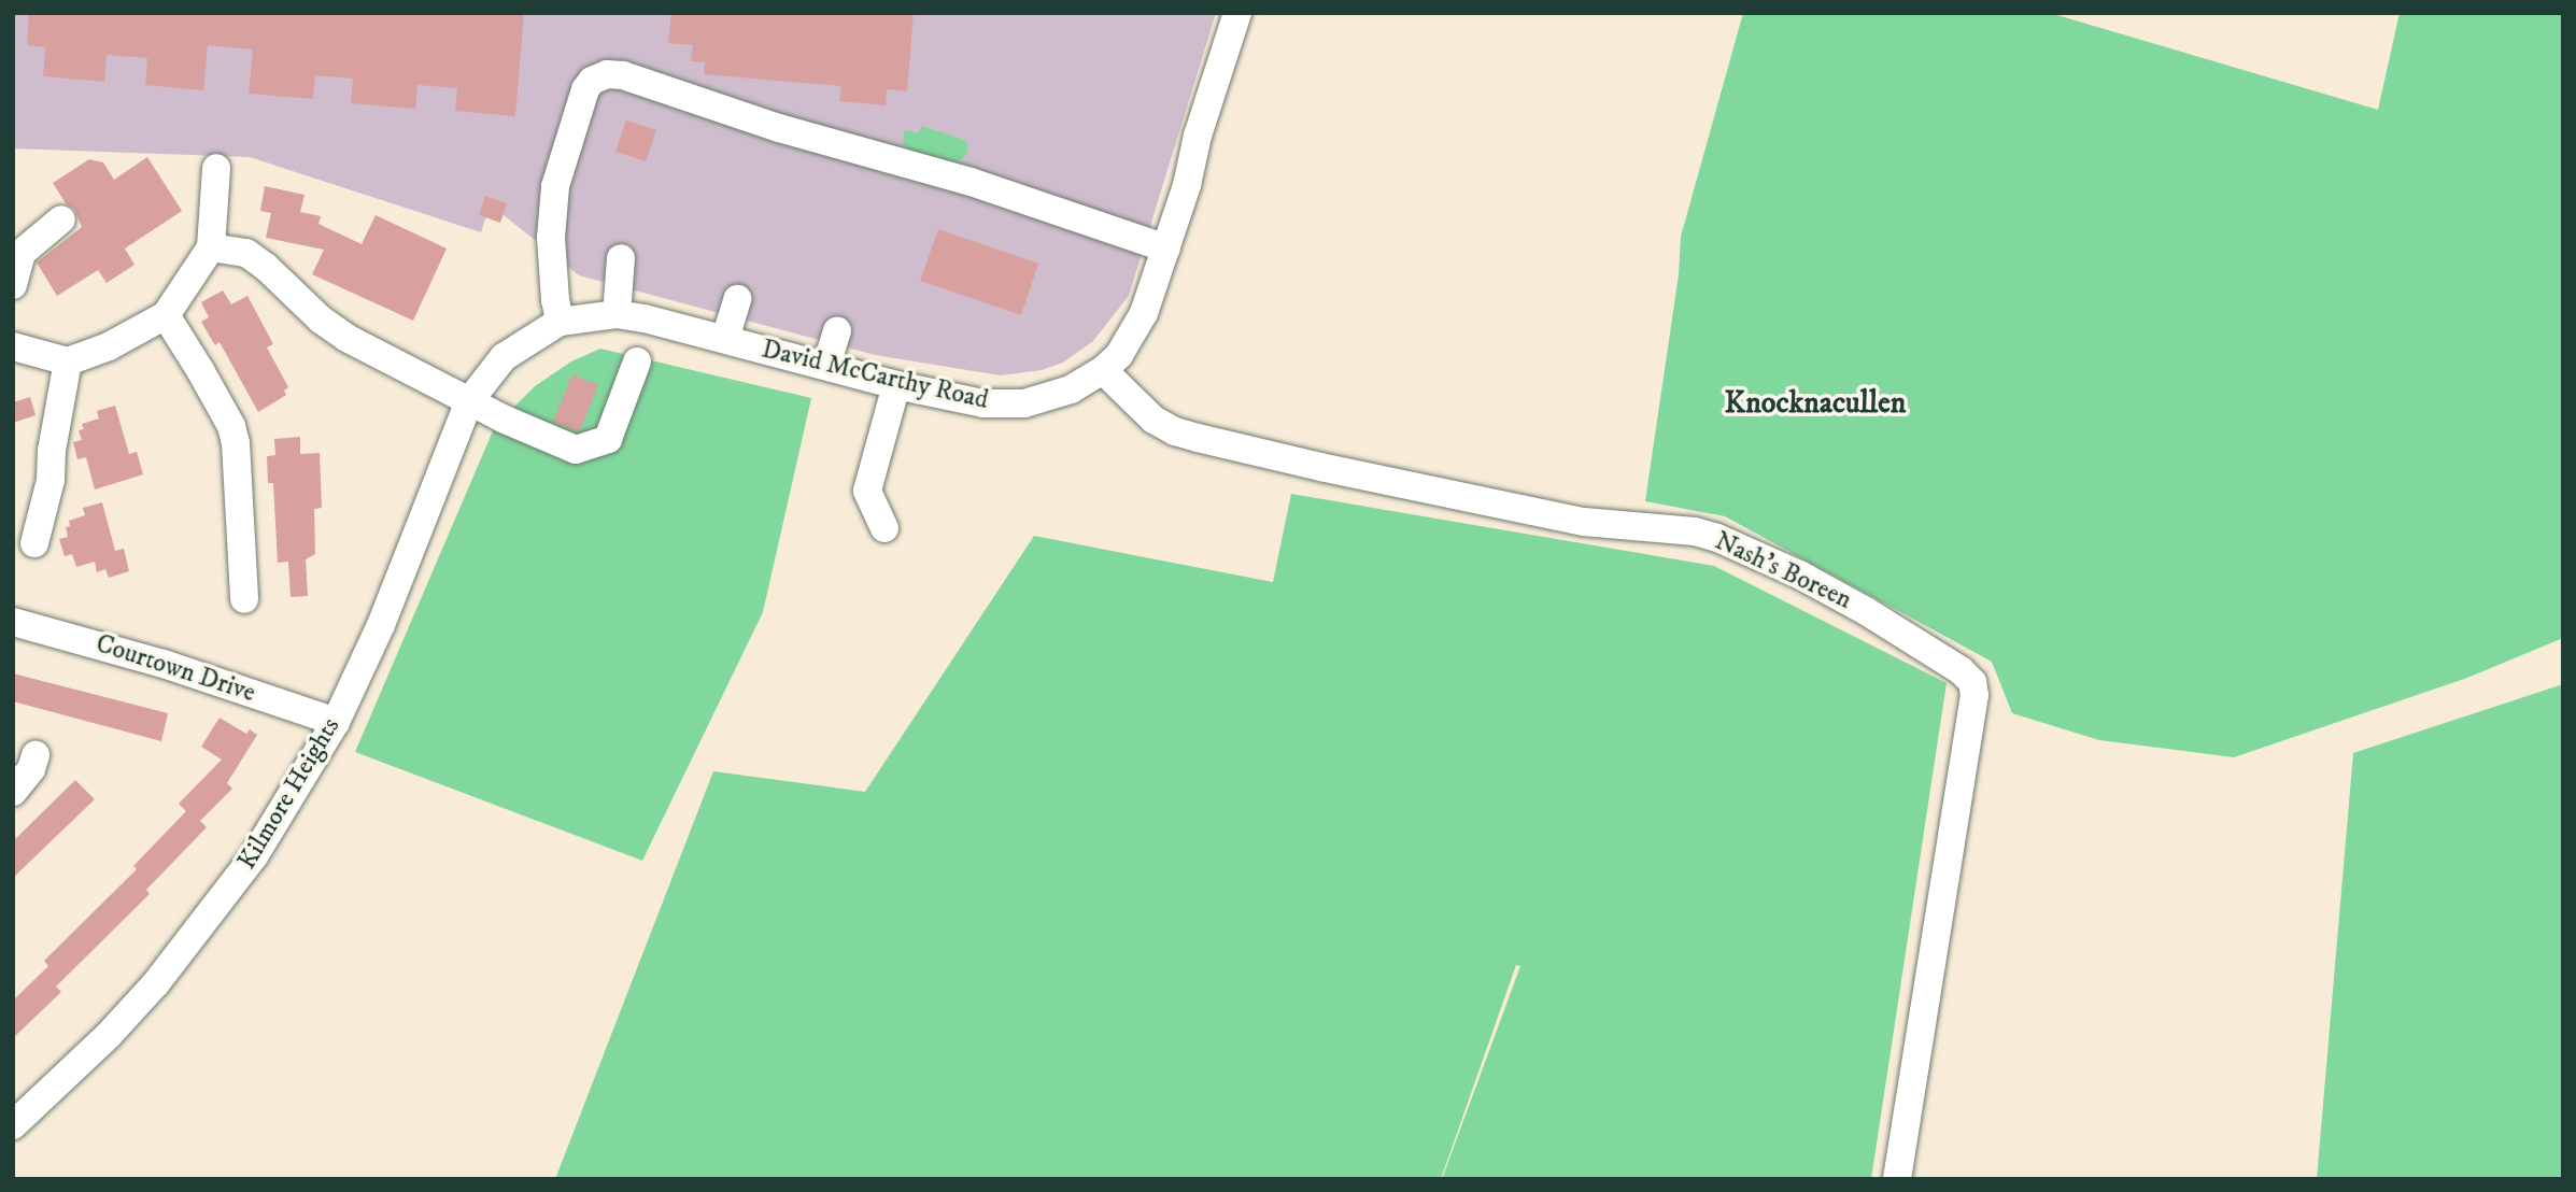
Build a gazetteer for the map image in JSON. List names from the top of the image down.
{
  "streets": {
    "street": [
      "David McCarthy Road",
      "Nash's Boreen",
      "Courtown Drive",
      "Kilmore Heights"
    ]
  },
  "crossings": [
    ["David McCarthy Road", "Nash's Boreen"],
    ["David McCarthy Road", "Kilmore Heights"],
    ["Courtown Drive", "Kilmore Heights"]
  ],
  "districts": ["Knocknacullen"]
}
